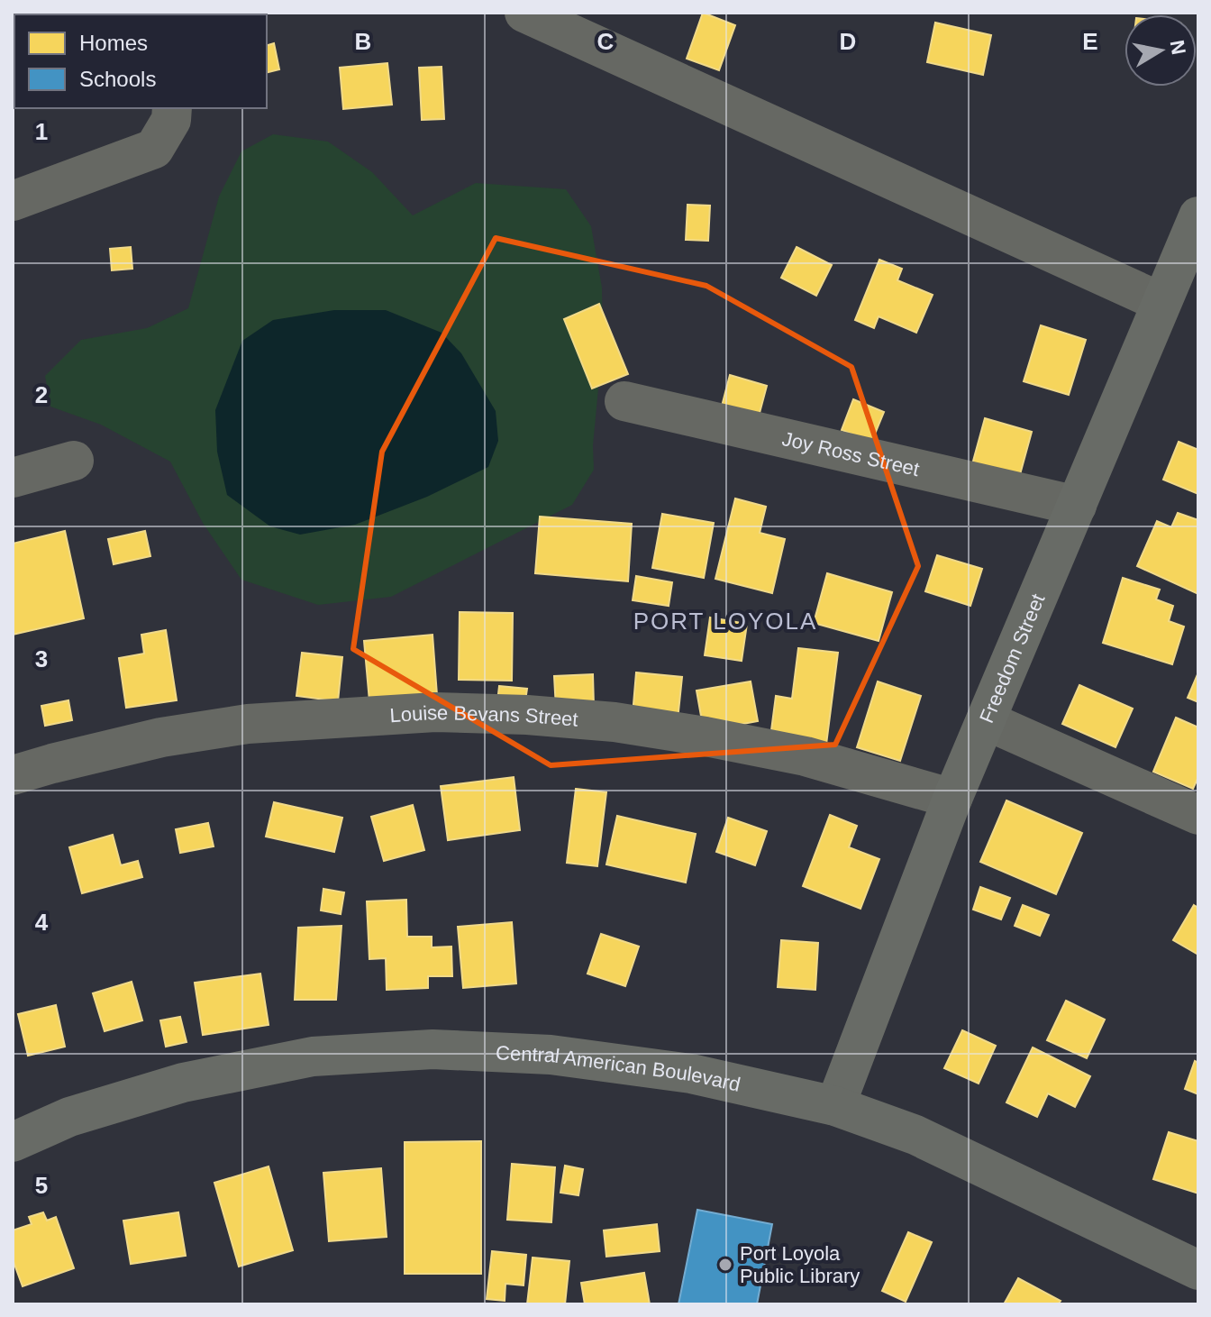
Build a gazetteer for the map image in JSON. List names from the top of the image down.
{
  "streets": {
    "main road": ["Freedom Street", "Central American Boulevard"],
    "street": ["Joy Ross Street", "Louise Bevans Street"]
  },
  "crossings": [
    ["Joy Ross Street", "Freedom Street"],
    ["Freedom Street", "Louise Bevans Street"],
    ["Freedom Street", "Central American Boulevard"]
  ],
  "districts": ["PORT LOYOLA"],
  "places": ["Port Loyola Public Library"],
  "legend": ["Homes", "Schools"],
  "north": "right",
  "grid": {
    "columns": [
      "B",
      "C",
      "D",
      "E"
    ],
    "rows": [
      "1",
      "2",
      "3",
      "4",
      "5"
    ]
  }
}
